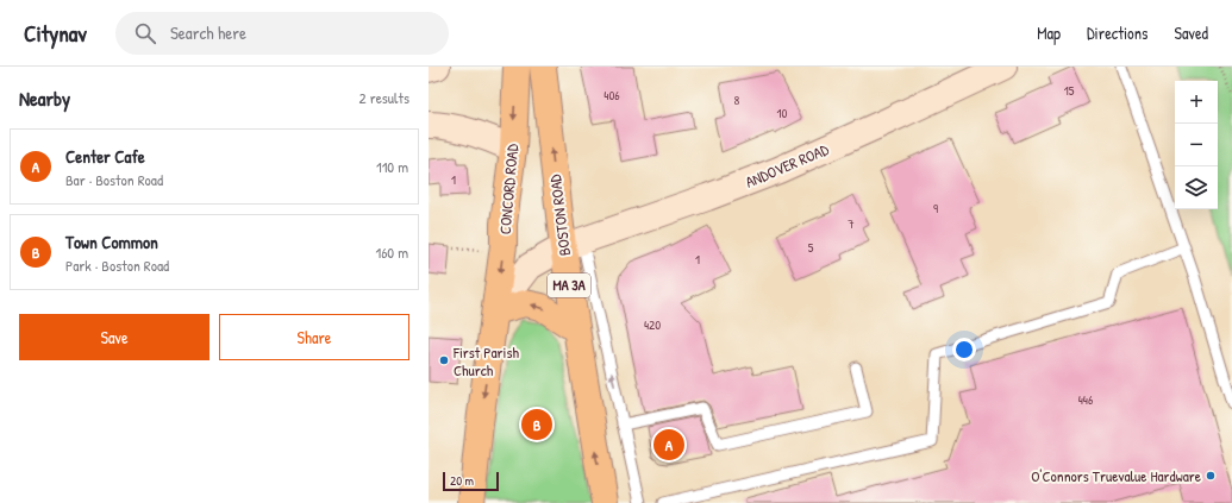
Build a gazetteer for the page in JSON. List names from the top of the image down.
{
  "streets": {
    "main road": [
      "ANDOVER ROAD",
      "CONCORD ROAD",
      "BOSTON ROAD",
      "MA 3A"
    ]
  },
  "crossings": [
    ["ANDOVER ROAD", "CONCORD ROAD"],
    ["ANDOVER ROAD", "BOSTON ROAD"],
    ["CONCORD ROAD", "BOSTON ROAD"]
  ],
  "one_way": ["CONCORD ROAD", "BOSTON ROAD"],
  "places": ["First Parish Church", "O'Connors Truevalue Hardware"],
  "house_numbers": [
    "15",
    "406",
    "8",
    "10",
    "1",
    "9",
    "7",
    "5",
    "1",
    "420",
    "446"
  ],
  "scale_bar": "20 m",
  "page": {
    "header": "Citynav",
    "search": "Search here",
    "nav": ["Map", "Directions", "Saved"],
    "heading": ["Nearby", "2 results"],
    "map_buttons": ["+", "−"],
    "list": [
      {
        "mark": "A",
        "name": "Center Cafe",
        "note": "Bar · Boston Road",
        "value": "110 m"
      },
      {
        "mark": "B",
        "name": "Town Common",
        "note": "Park · Boston Road",
        "value": "160 m"
      }
    ],
    "buttons": ["Save", "Share"],
    "pins": ["B", "A"],
    "scale": "20 m"
  }
}
